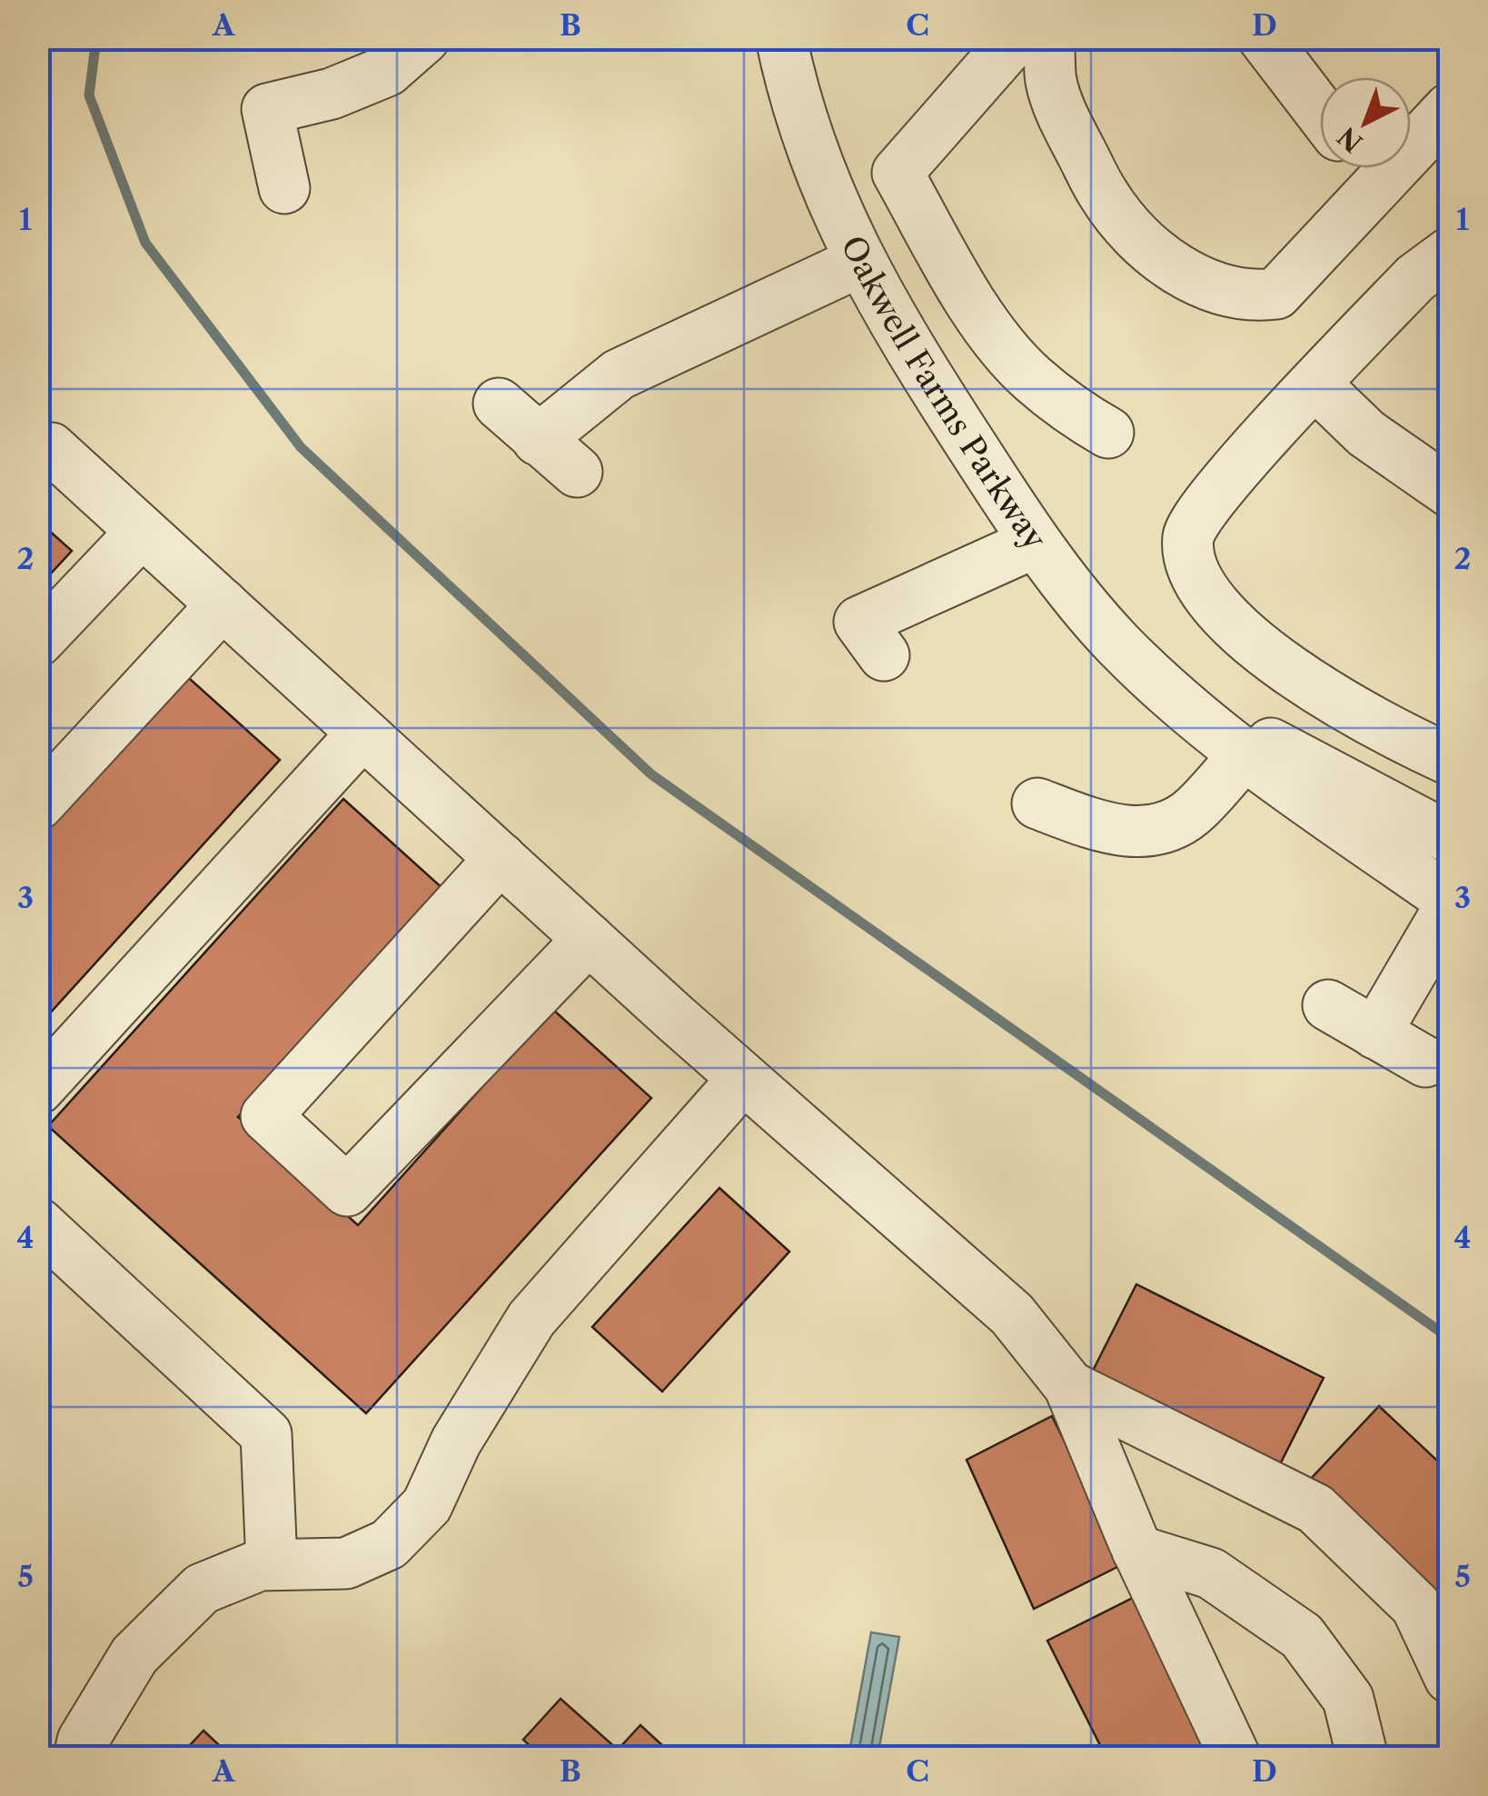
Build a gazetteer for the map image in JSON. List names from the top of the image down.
{
  "streets": {
    "street": ["Oakwell Farms Parkway"]
  },
  "north": "bottom left",
  "grid": {
    "columns": [
      "A",
      "B",
      "C",
      "D"
    ],
    "rows": [
      "1",
      "2",
      "3",
      "4",
      "5"
    ]
  }
}
